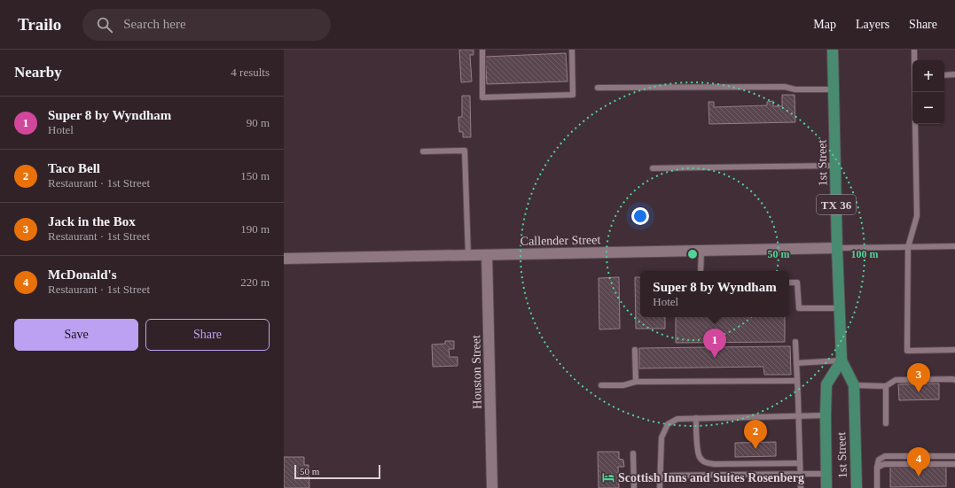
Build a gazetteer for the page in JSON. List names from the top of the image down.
{
  "streets": {
    "main road": ["1st Street", "TX 36"],
    "street": ["Callender Street", "Houston Street"]
  },
  "crossings": [
    ["1st Street", "Callender Street"],
    ["Callender Street", "Houston Street"]
  ],
  "places": {
    "hotel": ["Scottish Inns and Suites Rosenberg"]
  },
  "scale_bar": "50 m",
  "page": {
    "header": "Trailo",
    "search": "Search here",
    "nav": ["Map", "Layers", "Share"],
    "heading": ["Nearby", "4 results"],
    "map_buttons": ["+", "−"],
    "list": [
      {
        "mark": "1",
        "name": "Super 8 by Wyndham",
        "note": "Hotel",
        "value": "90 m"
      },
      {
        "mark": "2",
        "name": "Taco Bell",
        "note": "Restaurant · 1st Street",
        "value": "150 m"
      },
      {
        "mark": "3",
        "name": "Jack in the Box",
        "note": "Restaurant · 1st Street",
        "value": "190 m"
      },
      {
        "mark": "4",
        "name": "McDonald's",
        "note": "Restaurant · 1st Street",
        "value": "220 m"
      }
    ],
    "popup": ["Super 8 by Wyndham", "Hotel"],
    "buttons": ["Save", "Share"],
    "pins": [
      "1",
      "3",
      "2",
      "4"
    ],
    "scale": "50 m"
  },
  "rings": ["50 m", "100 m"]
}
